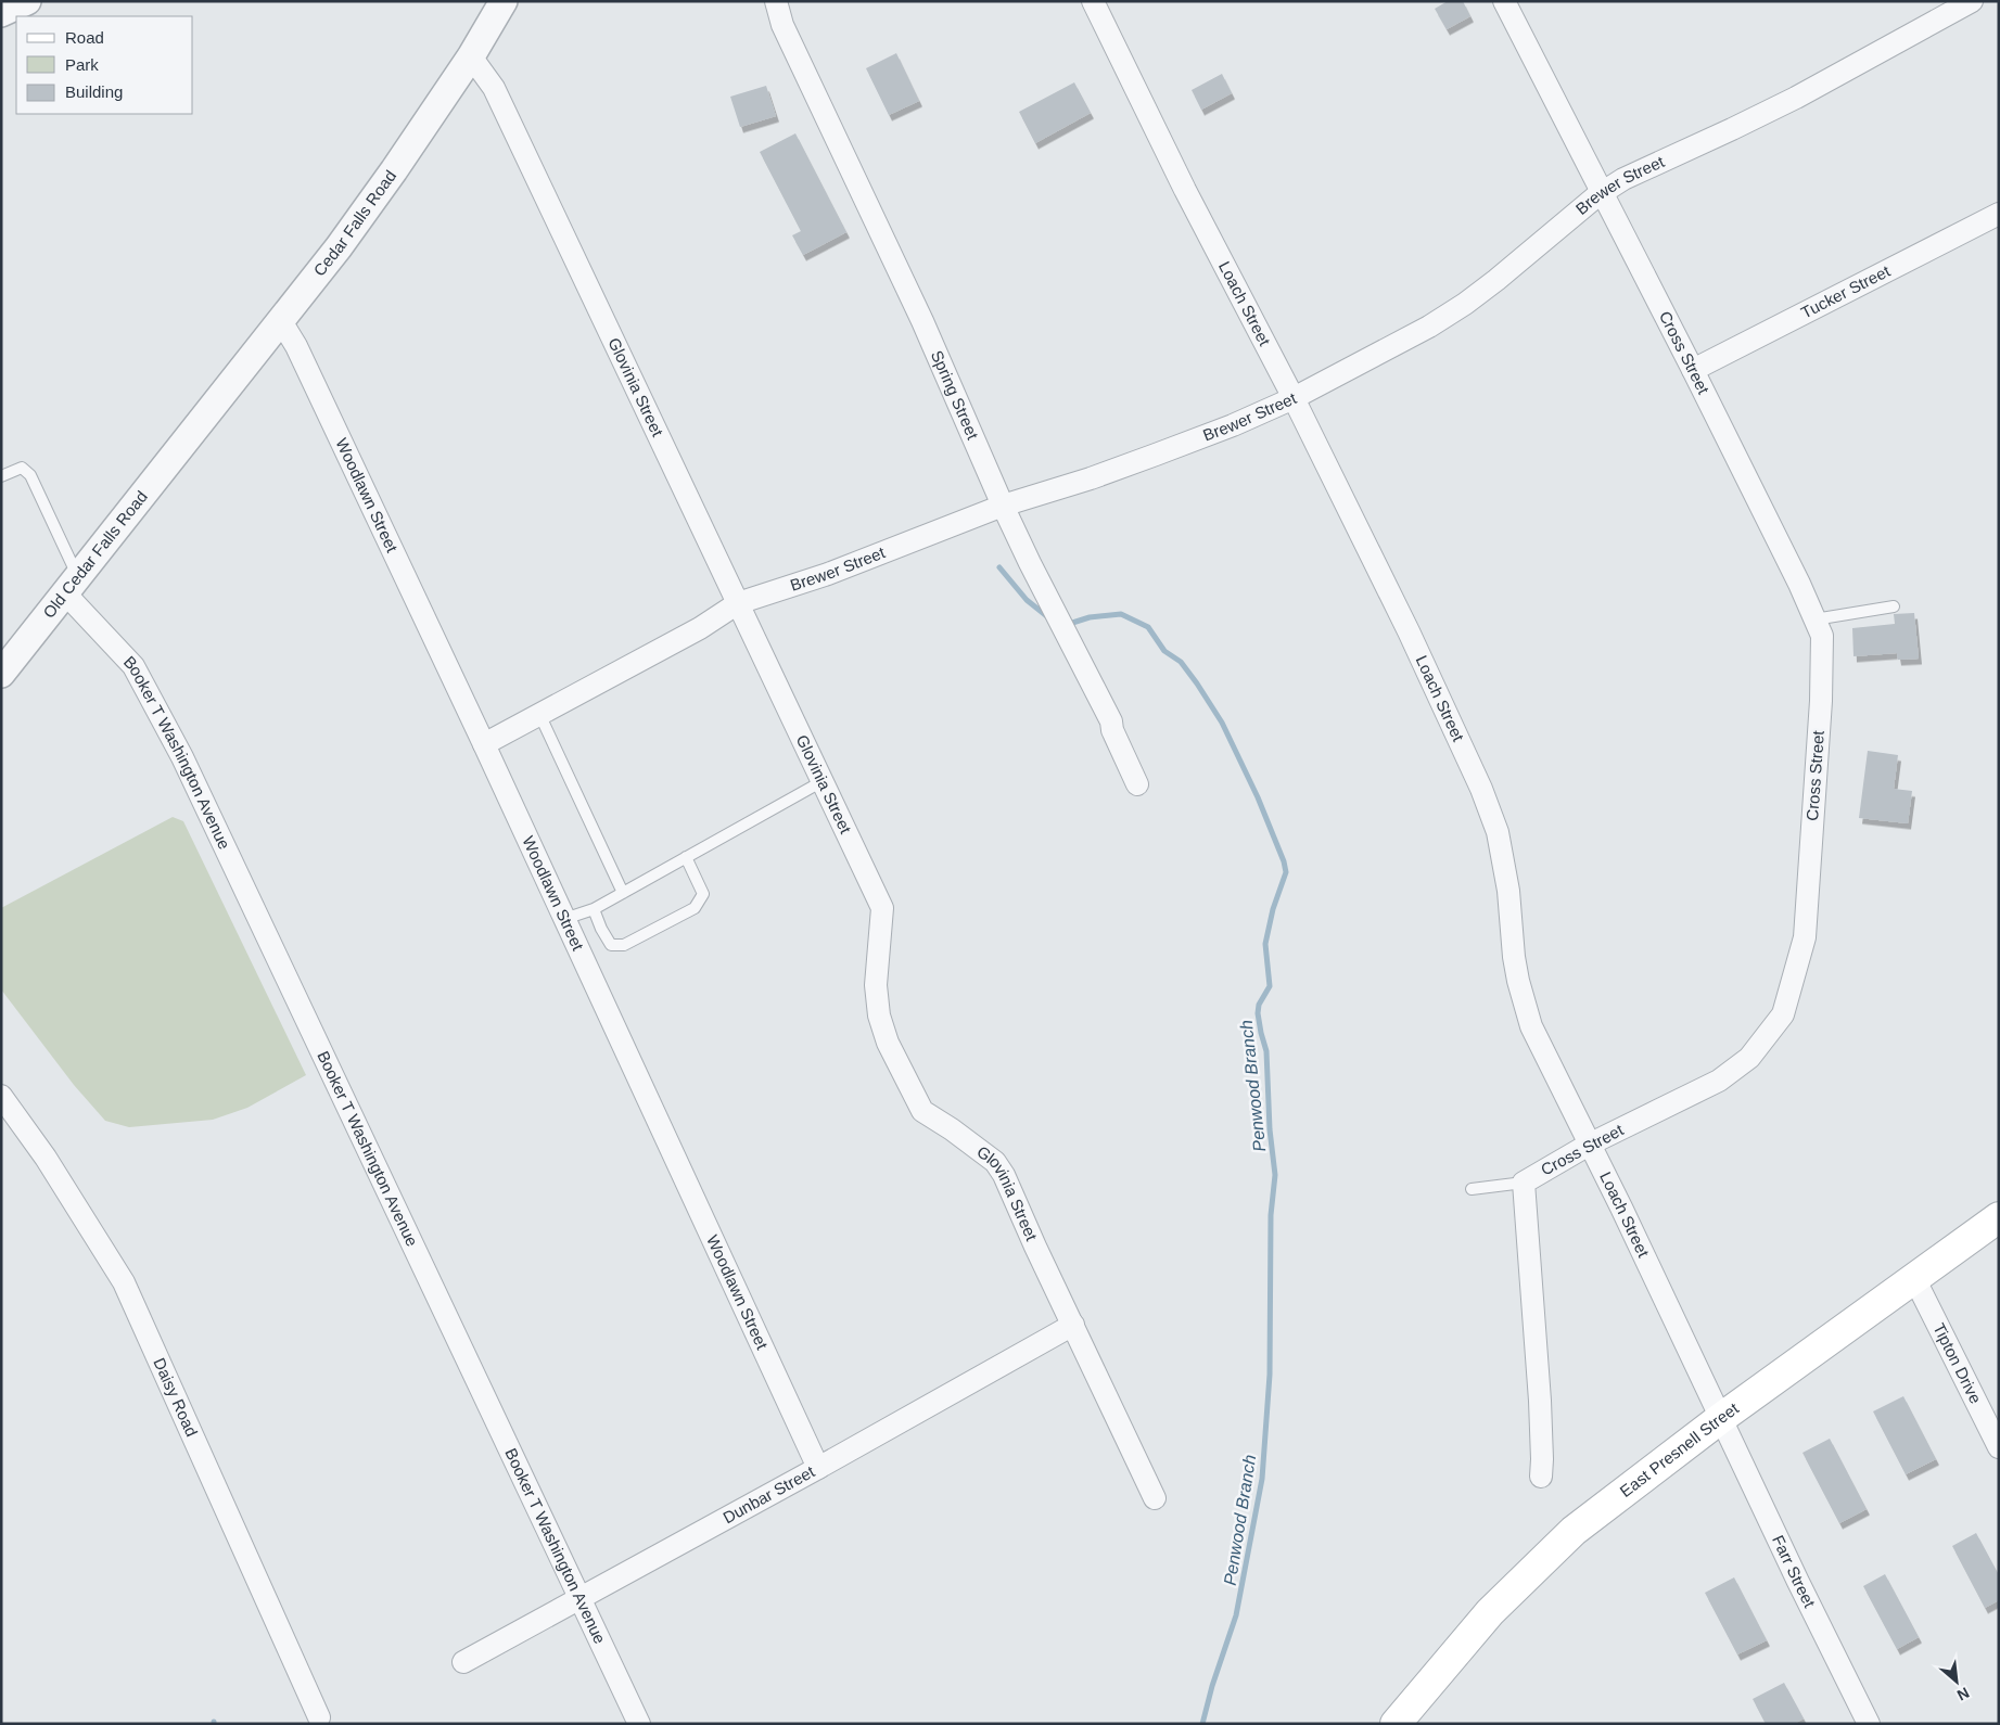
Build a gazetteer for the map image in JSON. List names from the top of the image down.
{
  "streets": {
    "main road": ["East Presnell Street"],
    "street": [
      "Brewer Street",
      "Cedar Falls Road",
      "Tucker Street",
      "Loach Street",
      "Cross Street",
      "Glovinia Street",
      "Spring Street",
      "Woodlawn Street",
      "Old Cedar Falls Road",
      "Booker T Washington Avenue",
      "Tipton Drive",
      "Daisy Road",
      "Dunbar Street",
      "Farr Street"
    ]
  },
  "crossings": [
    ["Brewer Street", "Loach Street"],
    ["Brewer Street", "Cross Street"],
    ["Brewer Street", "Glovinia Street"],
    ["Brewer Street", "Spring Street"],
    ["Brewer Street", "Woodlawn Street"],
    ["Cedar Falls Road", "Glovinia Street"],
    ["Cedar Falls Road", "Woodlawn Street"],
    ["Cedar Falls Road", "Old Cedar Falls Road"],
    ["Tucker Street", "Cross Street"],
    ["Loach Street", "Cross Street"],
    ["Loach Street", "East Presnell Street"],
    ["Loach Street", "Farr Street"],
    ["Glovinia Street", "Dunbar Street"],
    ["Woodlawn Street", "Dunbar Street"],
    ["Old Cedar Falls Road", "Booker T Washington Avenue"],
    ["Booker T Washington Avenue", "Dunbar Street"],
    ["Tipton Drive", "East Presnell Street"],
    ["East Presnell Street", "Farr Street"]
  ],
  "water": ["Penwood Branch"],
  "legend": ["Road", "Park", "Building"],
  "north": "bottom right"
}
